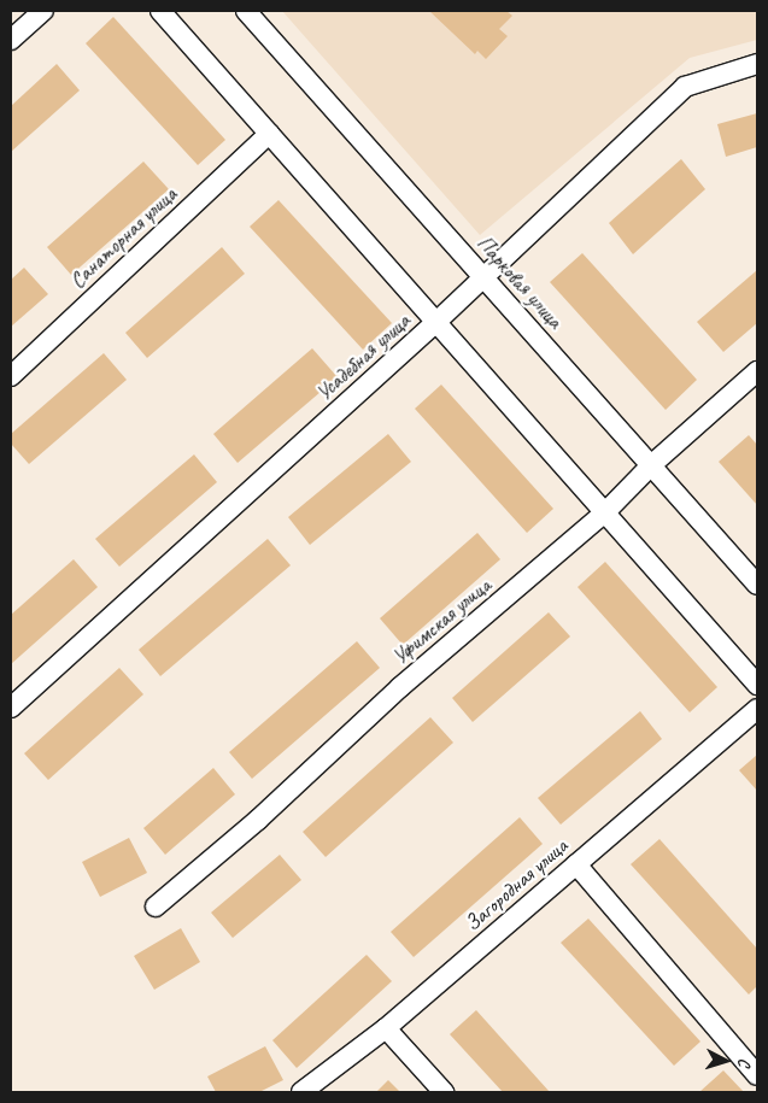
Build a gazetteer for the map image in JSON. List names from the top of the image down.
{
  "streets": {
    "street": [
      "Санаторная улица",
      "Парковая улица",
      "Усадебная улица",
      "Уфимская улица",
      "Загородная улица"
    ]
  },
  "crossings": [
    ["Парковая улица", "Усадебная улица"],
    ["Парковая улица", "Уфимская улица"]
  ],
  "north": "right"
}
